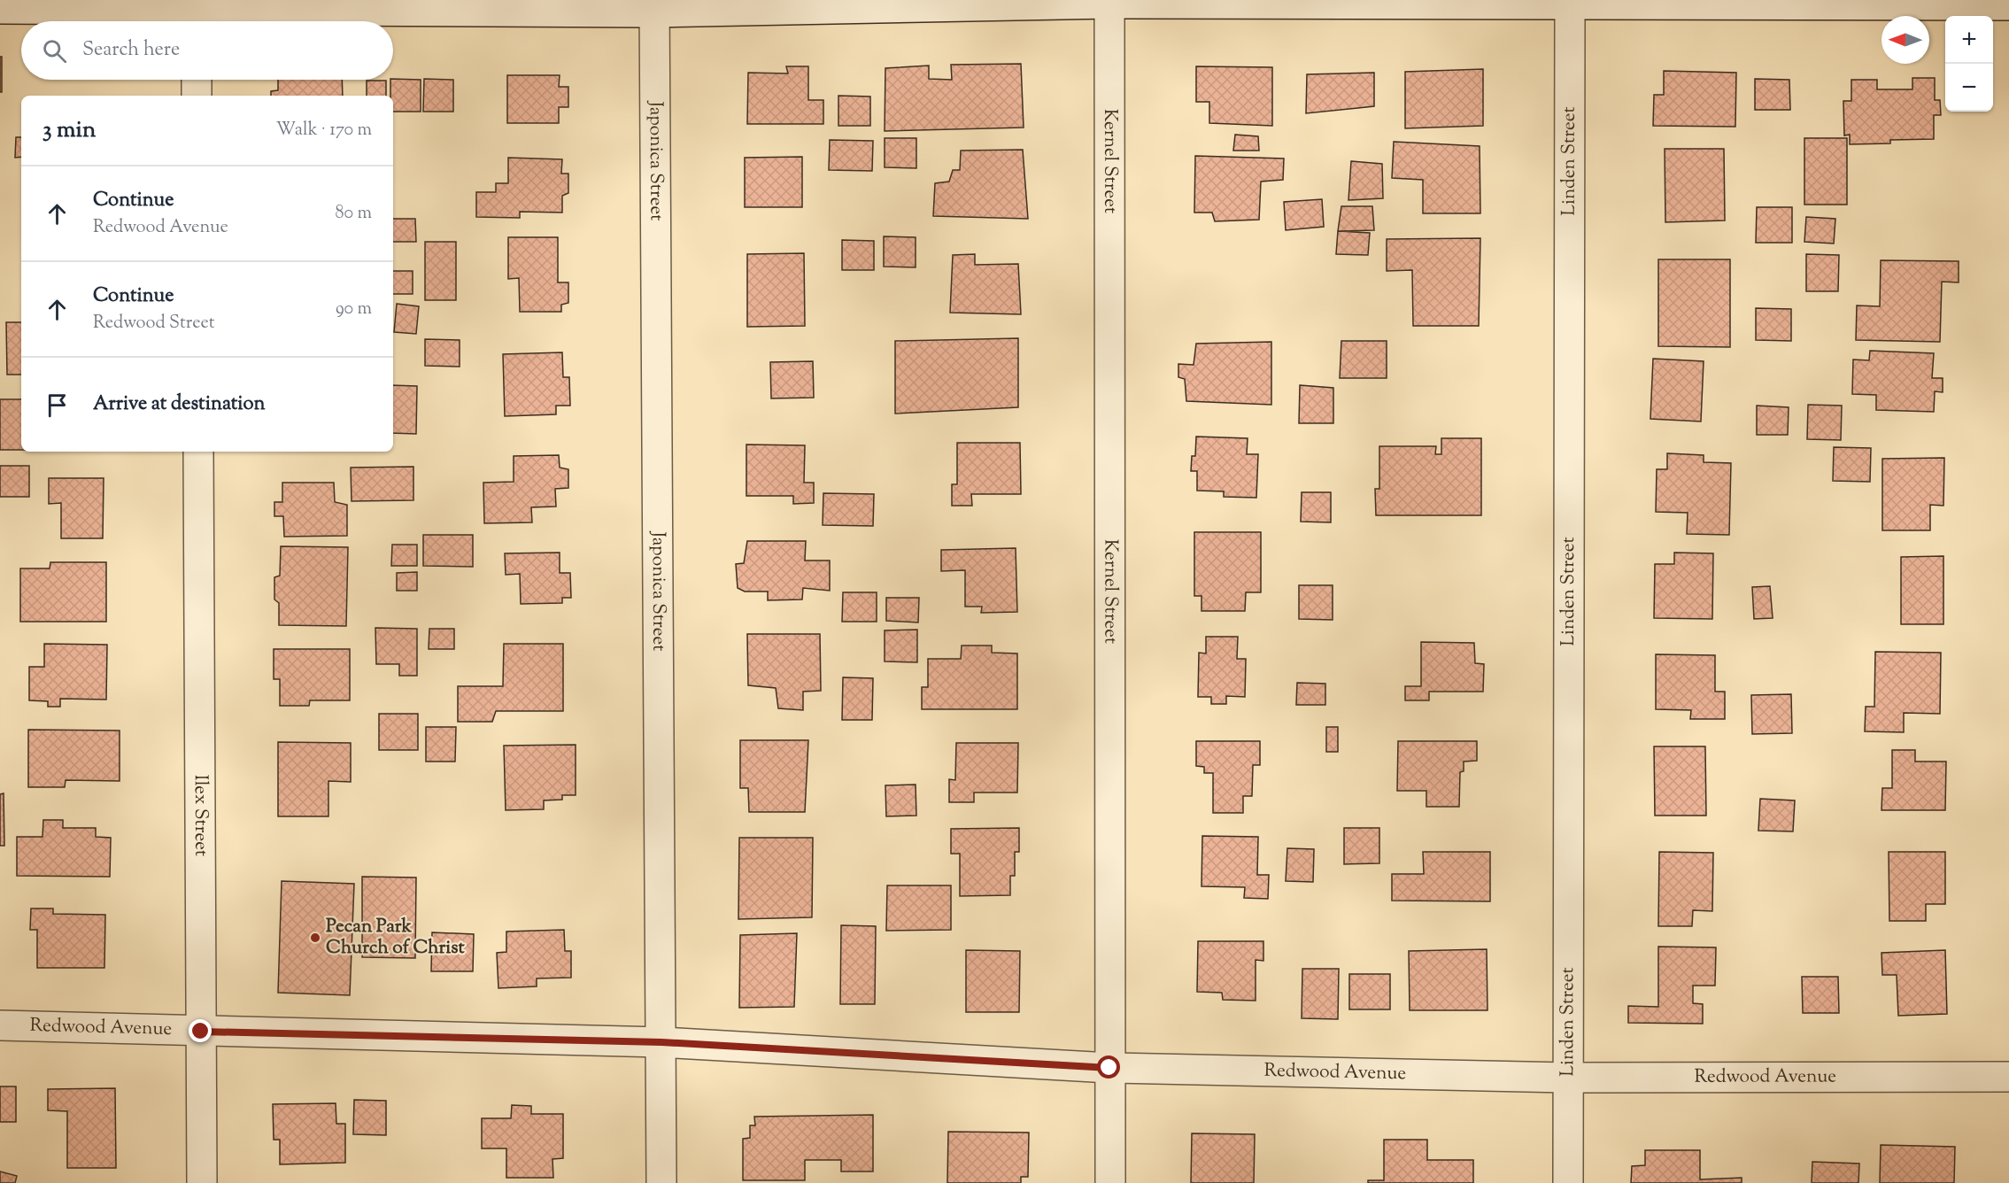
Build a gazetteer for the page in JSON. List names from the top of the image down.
{
  "streets": {
    "street": [
      "Japonica Street",
      "Kernel Street",
      "Linden Street",
      "Ilex Street",
      "Redwood Avenue"
    ]
  },
  "crossings": [
    ["Japonica Street", "Redwood Avenue"],
    ["Kernel Street", "Redwood Avenue"],
    ["Linden Street", "Redwood Avenue"],
    ["Ilex Street", "Redwood Avenue"]
  ],
  "places": ["Pecan Park Church of Christ"],
  "north": "left",
  "page": {
    "map_buttons": ["+", "−"],
    "search": "Search here",
    "heading": ["3 min", "Walk · 170 m"],
    "list": [
      ["Continue", "Redwood Avenue", "80 m"],
      ["Continue", "Redwood Street", "90 m"],
      "Arrive at destination"
    ]
  }
}
